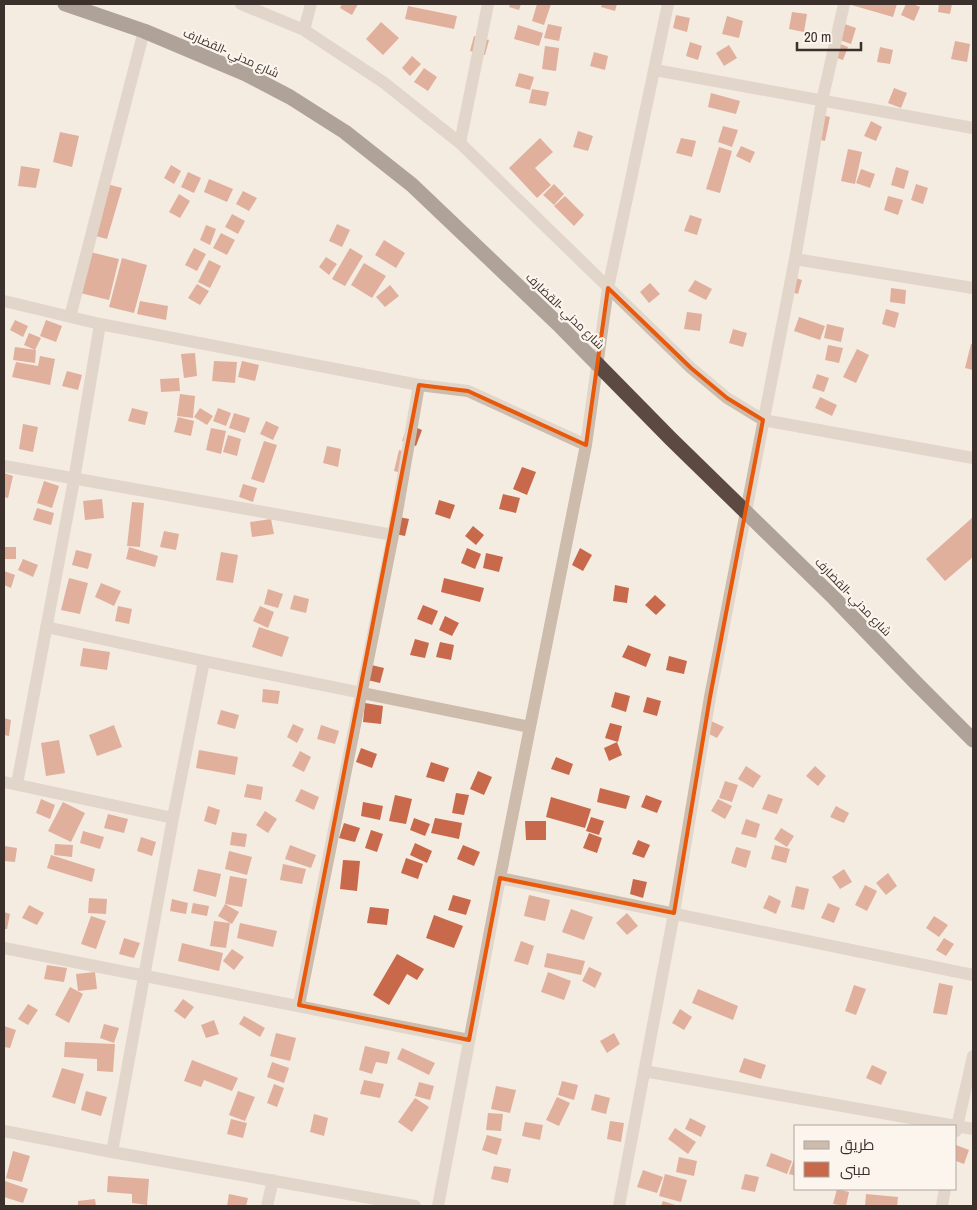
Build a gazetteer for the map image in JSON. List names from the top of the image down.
{
  "streets": {
    "highway": ["شارع مدني -القضارف"]
  },
  "legend": ["طريق", "مبنى"],
  "scale_bar": "20 m"
}
